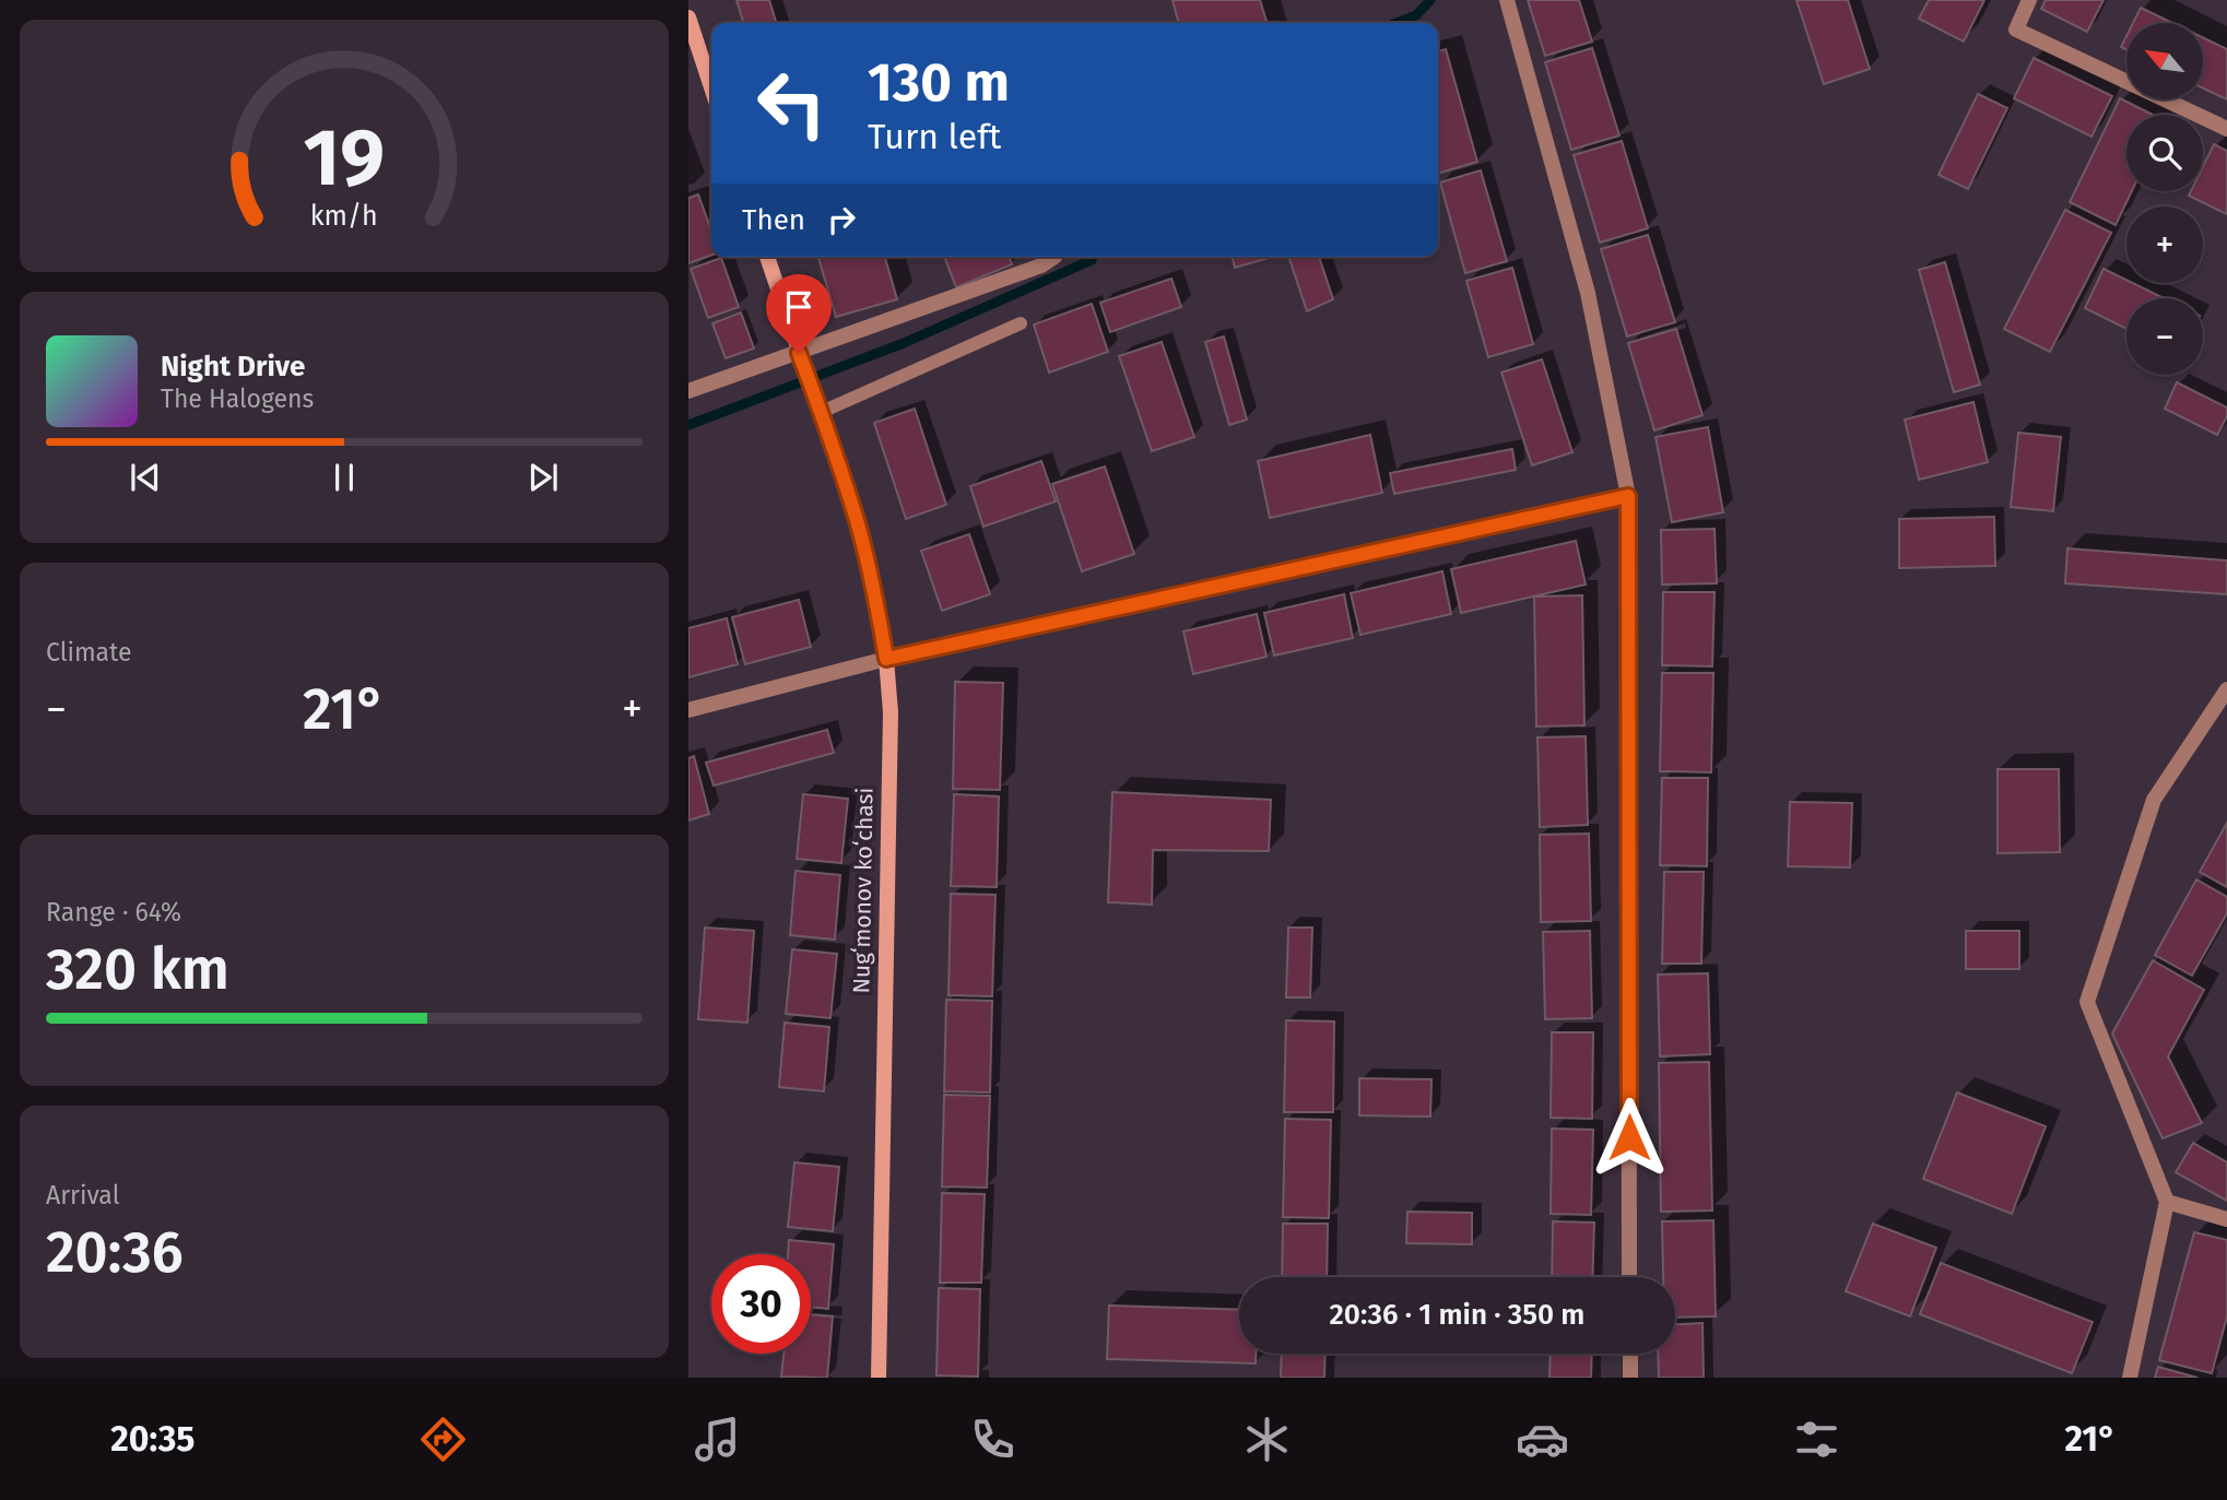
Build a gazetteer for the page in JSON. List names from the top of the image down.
{
  "streets": {
    "main road": ["Nugʻmonov koʻchasi"]
  },
  "north": "top left",
  "page": {
    "map_buttons": ["+", "−"],
    "turn": ["130 m", "Turn left"],
    "then": "Then",
    "song": ["Night Drive", "The Halogens"],
    "tile": [
      "Climate",
      ["Range · 64%", "320 km"],
      ["Arrival", "20:36"]
    ],
    "heat": ["−", "21°", "+"],
    "limit": "30",
    "trip": "20:36 · 1 min · 350 m",
    "tabs": ["20:35", "21°"],
    "gauge": ["19", "km/h"]
  }
}
